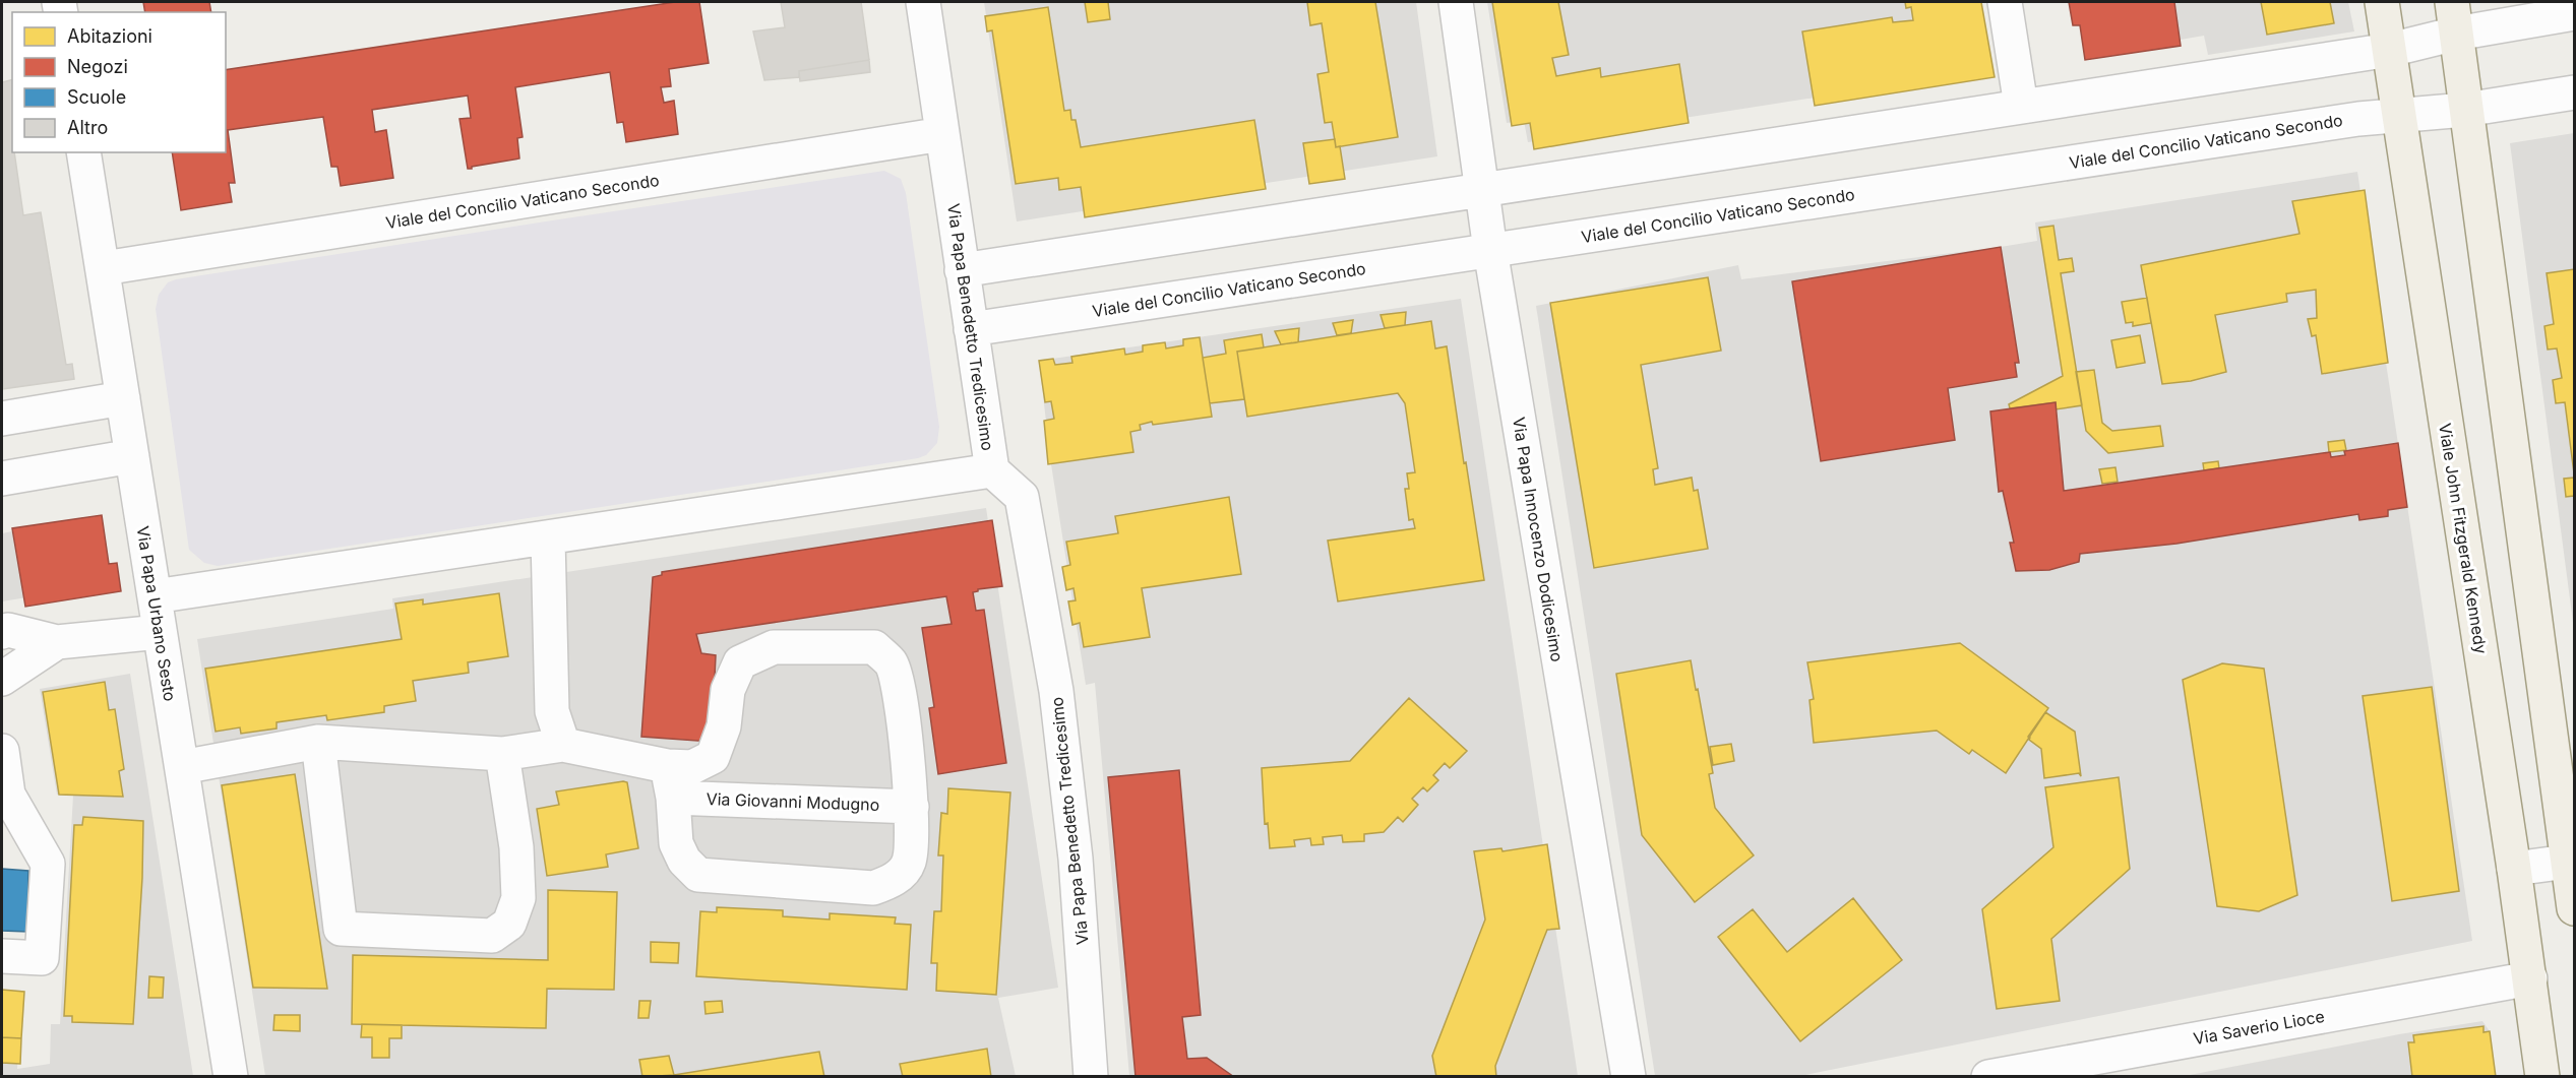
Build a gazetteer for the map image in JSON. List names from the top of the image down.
{
  "streets": {
    "main road": ["Viale John Fitzgerald Kennedy"],
    "street": [
      "Viale del Concilio Vaticano Secondo",
      "Via Papa Benedetto Tredicesimo",
      "Via Papa Innocenzo Dodicesimo",
      "Via Papa Urbano Sesto",
      "Via Giovanni Modugno",
      "Via Saverio Lioce"
    ]
  },
  "crossings": [
    ["Viale del Concilio Vaticano Secondo", "Via Papa Benedetto Tredicesimo"],
    ["Viale del Concilio Vaticano Secondo", "Viale John Fitzgerald Kennedy"],
    ["Viale del Concilio Vaticano Secondo", "Via Papa Innocenzo Dodicesimo"],
    ["Viale del Concilio Vaticano Secondo", "Via Papa Urbano Sesto"],
    ["Viale John Fitzgerald Kennedy", "Via Saverio Lioce"]
  ],
  "legend": [
    "Abitazioni",
    "Negozi",
    "Scuole",
    "Altro"
  ]
}
